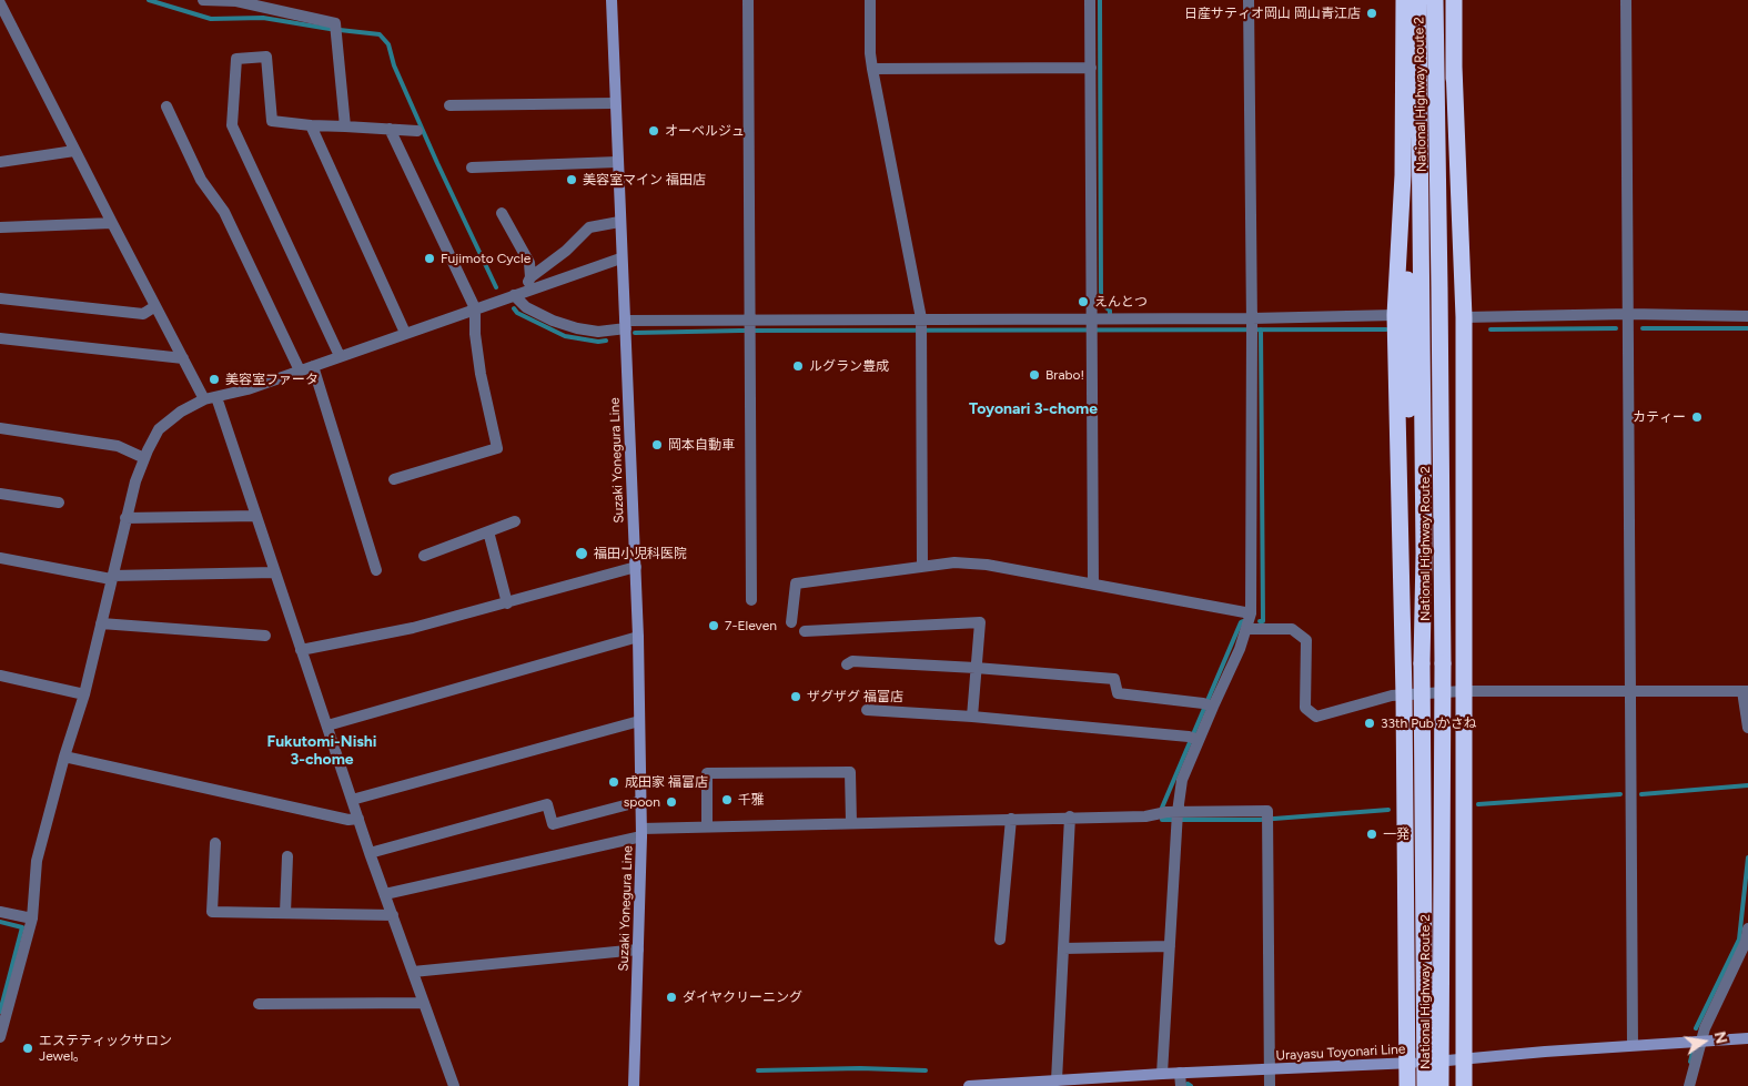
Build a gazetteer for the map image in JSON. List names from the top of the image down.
{
  "streets": {
    "highway": ["National Highway Route 2"],
    "main road": ["Suzaki Yonegura Line", "Urayasu Toyonari Line"]
  },
  "districts": ["Toyonari 3-chome", "Fukutomi-Nishi 3-chome"],
  "places": [
    "日産サティオ岡山 岡山青江店",
    "オーベルジュ",
    "美容室マイン 福田店",
    "Fujimoto Cycle",
    "えんとつ",
    "ルグラン豊成",
    "Brabo!",
    "美容室ファータ",
    "カティー",
    "岡本自動車",
    "福田小児科医院",
    "7-Eleven",
    "ザグザグ 福富店",
    "33th Pub かさね",
    "成田家 福富店",
    "千雅",
    "spoon",
    "一発",
    "ダイヤクリーニング",
    "エステティックサロン Jewel。"
  ],
  "north": "right"
}
